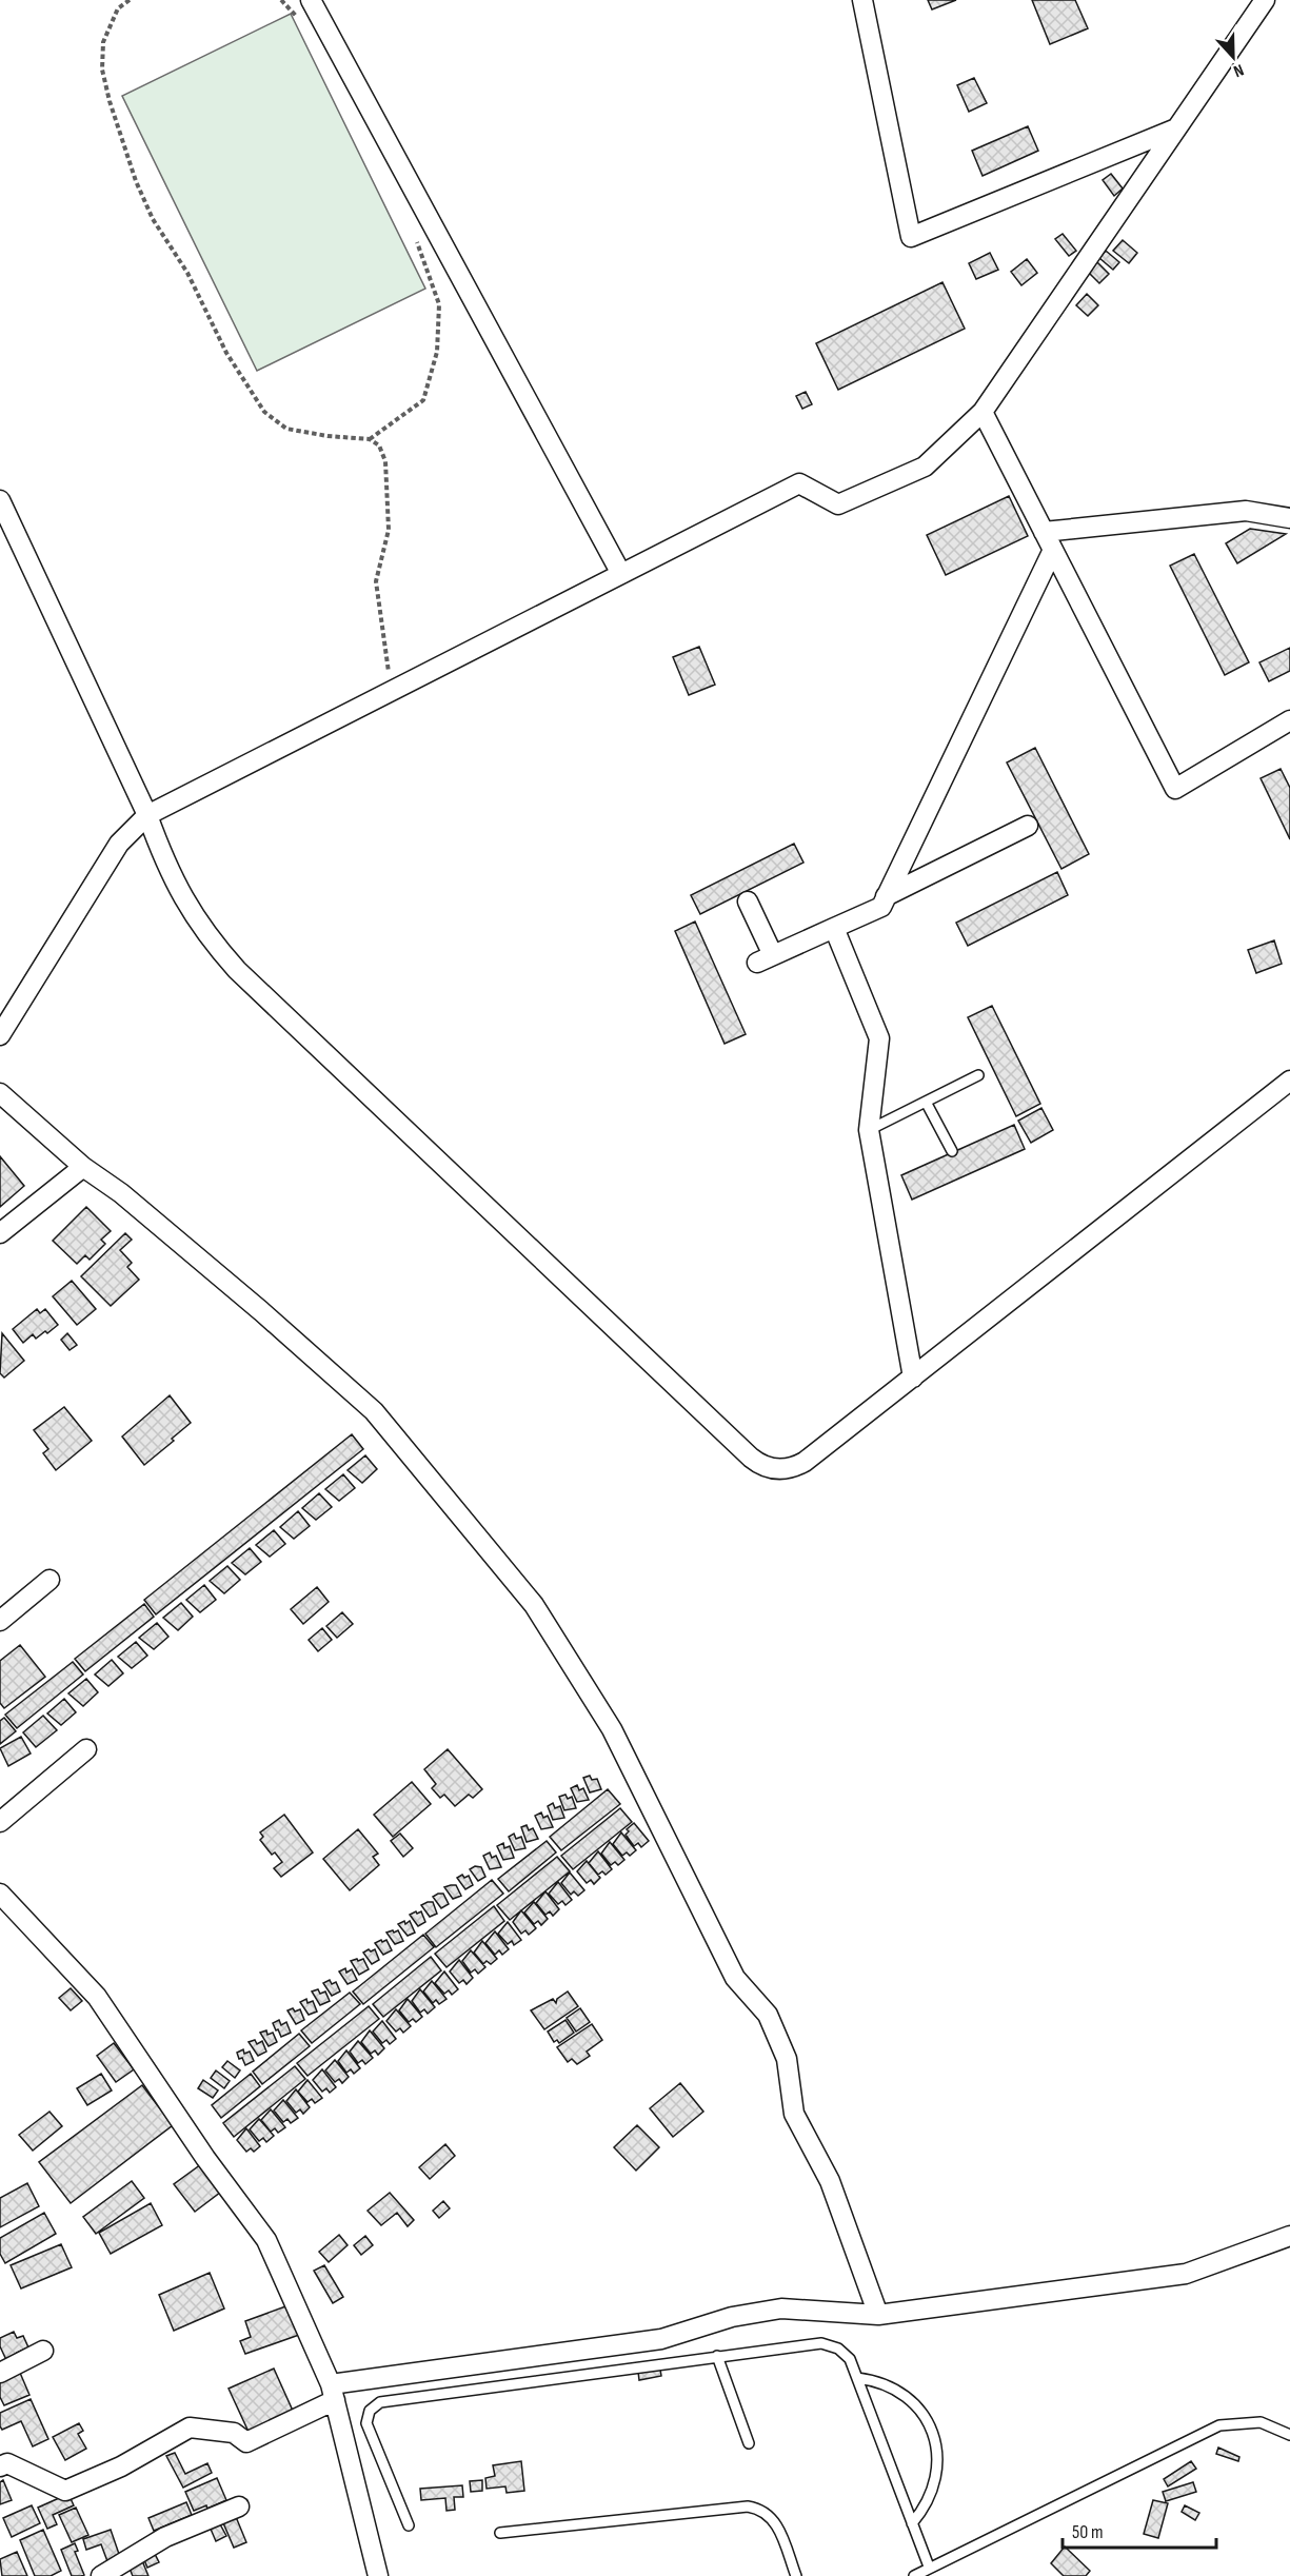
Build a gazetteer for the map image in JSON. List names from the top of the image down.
{
  "scale_bar": "50 m",
  "north": "bottom"
}
